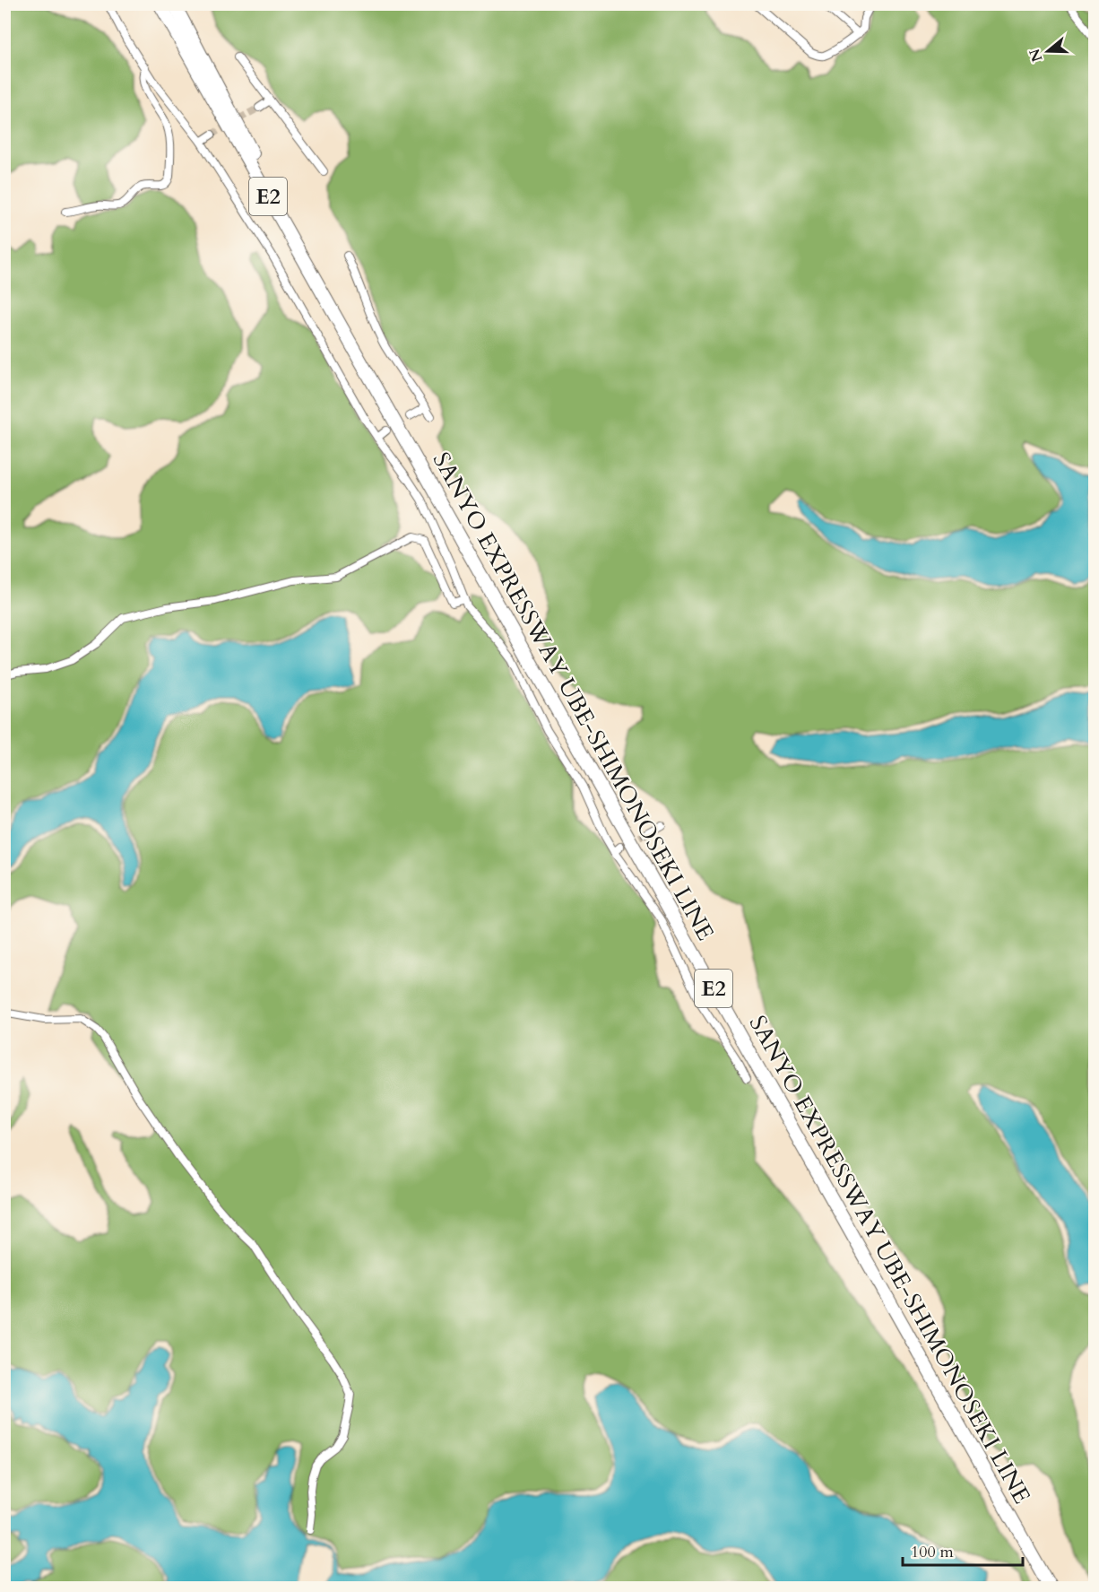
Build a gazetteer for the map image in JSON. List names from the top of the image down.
{
  "streets": {
    "highway": ["E2", "SANYO EXPRESSWAY UBE-SHIMONOSEKI LINE"]
  },
  "scale_bar": "100 m",
  "north": "left"
}
